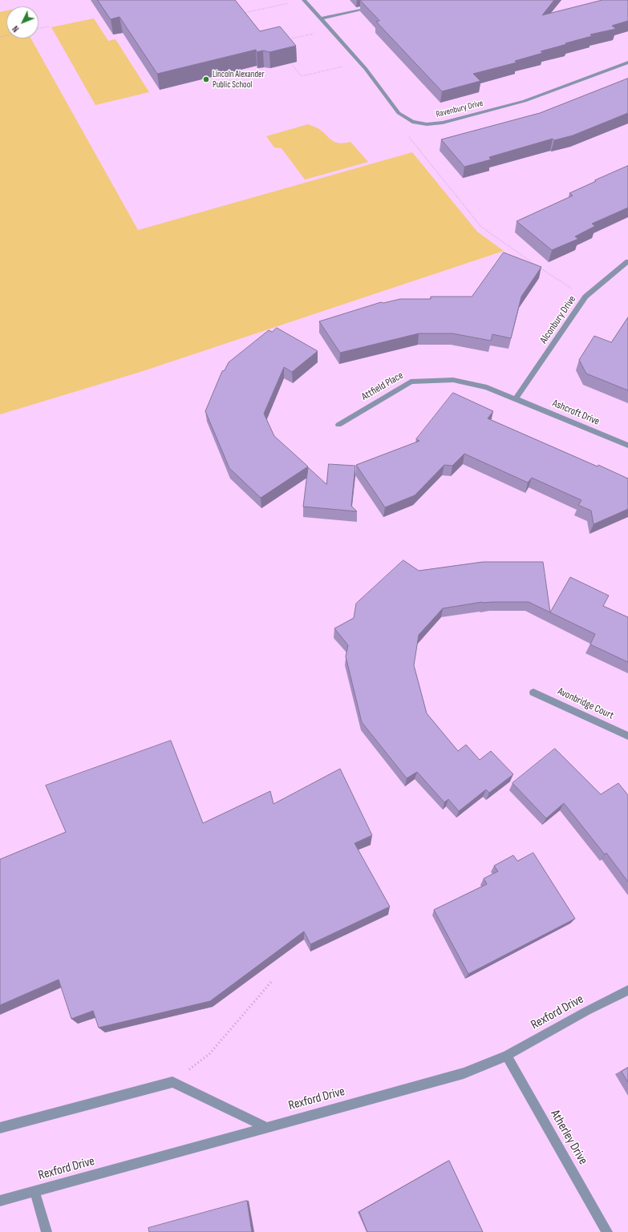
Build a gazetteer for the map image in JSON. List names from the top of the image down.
{
  "streets": {
    "street": [
      "Ravenbury Drive",
      "Alconbury Drive",
      "Attfield Place",
      "Ashcroft Drive",
      "Avonbridge Court",
      "Rexford Drive",
      "Atherley Drive"
    ]
  },
  "crossings": [
    ["Alconbury Drive", "Attfield Place"],
    ["Alconbury Drive", "Ashcroft Drive"],
    ["Attfield Place", "Ashcroft Drive"],
    ["Rexford Drive", "Atherley Drive"]
  ],
  "places": ["Lincoln Alexander Public School"],
  "north": "bottom left"
}
